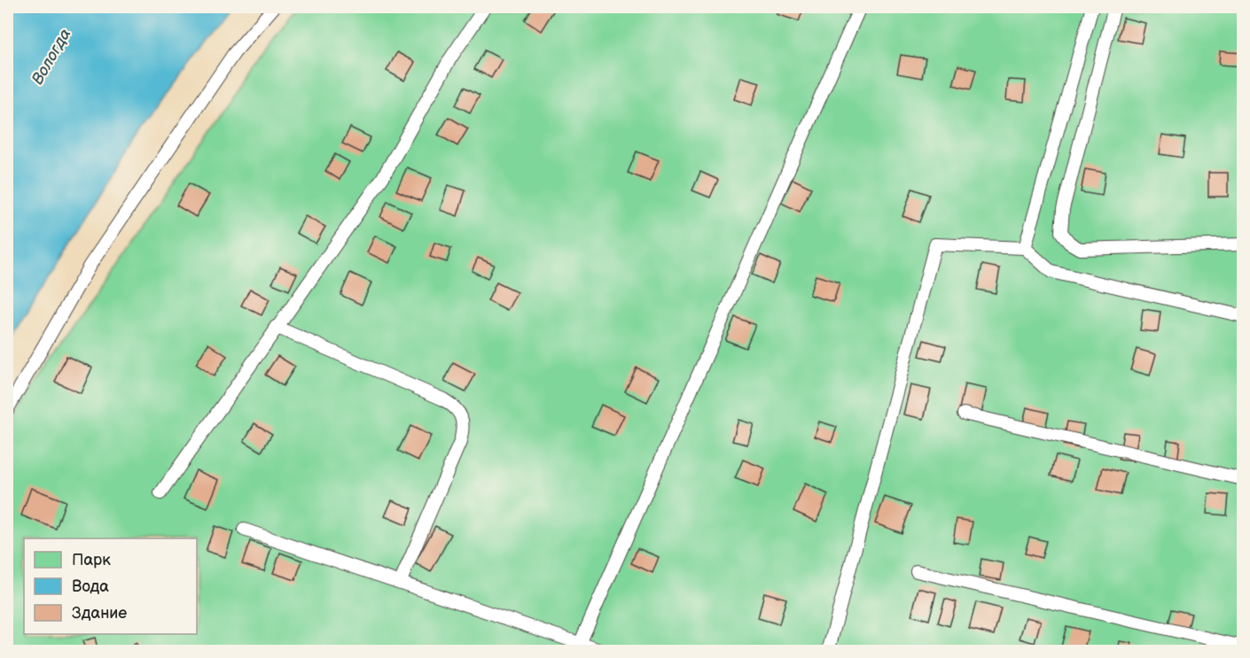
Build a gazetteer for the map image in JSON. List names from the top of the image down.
{
  "water": ["Вологда"],
  "legend": ["Парк", "Вода", "Здание"]
}
